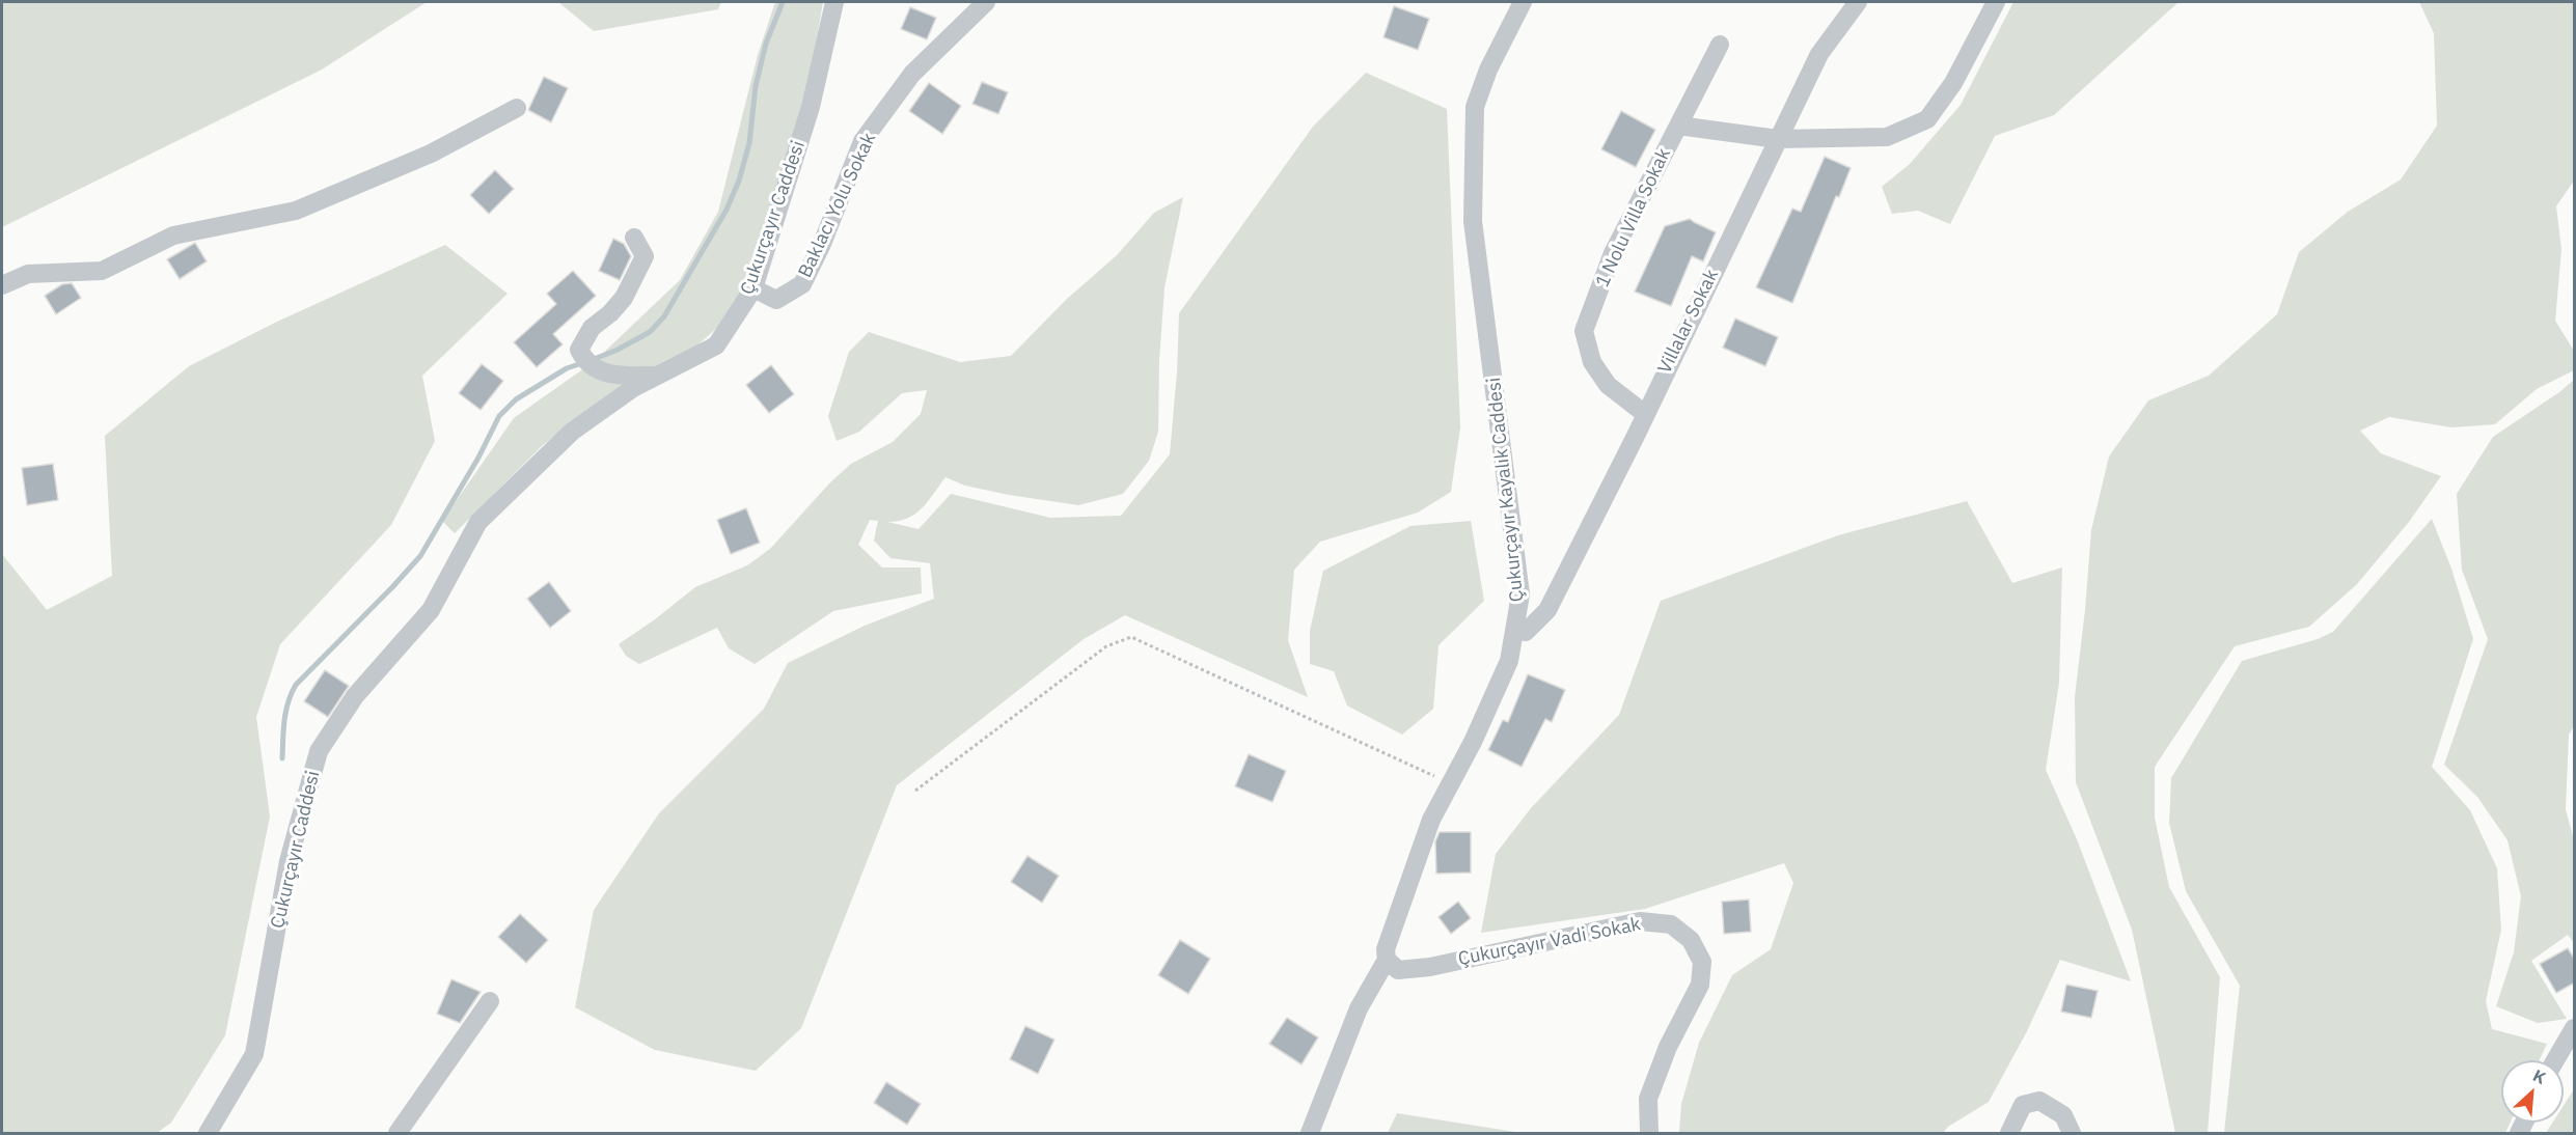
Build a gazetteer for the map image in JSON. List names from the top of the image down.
{
  "streets": {
    "street": [
      "Baklacı Yolu Sokak",
      "Çukurçayır Caddesi",
      "1 Nolu Villa Sokak",
      "Villalar Sokak",
      "Çukurçayır Kayalık Caddesi",
      "Çukurçayır Vadi Sokak"
    ]
  },
  "crossings": [
    ["Baklacı Yolu Sokak", "Çukurçayır Caddesi"],
    ["1 Nolu Villa Sokak", "Villalar Sokak"],
    ["Villalar Sokak", "Çukurçayır Kayalık Caddesi"],
    ["Çukurçayır Kayalık Caddesi", "Çukurçayır Vadi Sokak"]
  ],
  "north": "top right"
}
